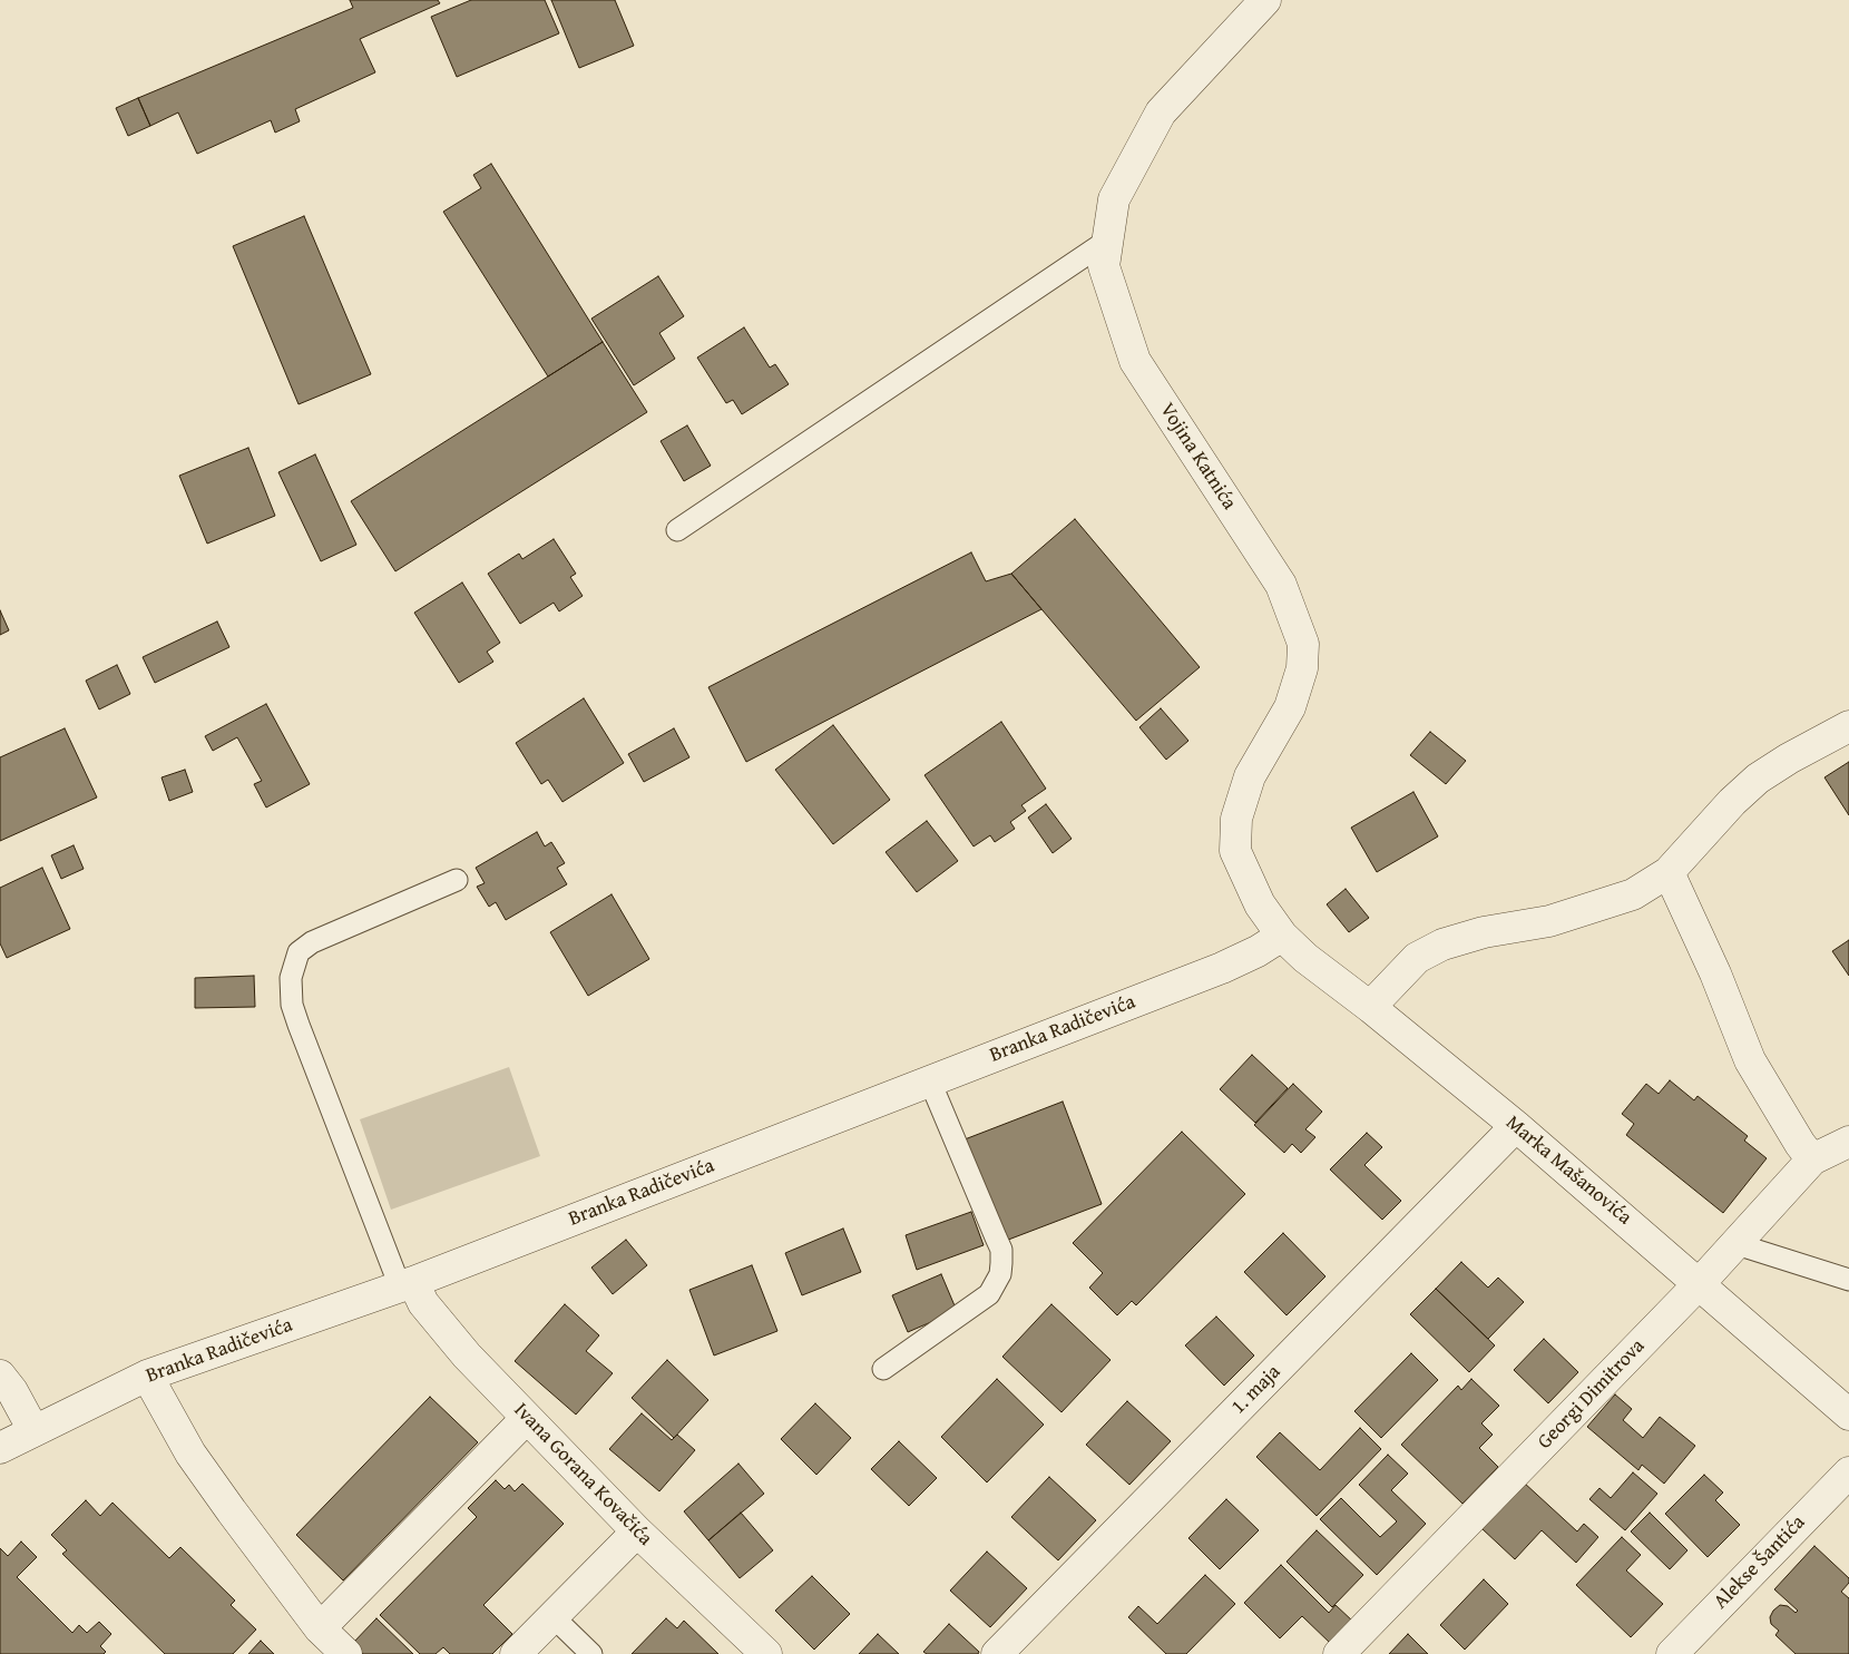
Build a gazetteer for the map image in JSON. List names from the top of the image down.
{
  "streets": {
    "street": [
      "Vojina Katnića",
      "Branka Radičevića",
      "Marka Mašanovića",
      "1. maja",
      "Georgi Dimitrova",
      "Ivana Gorana Kovačića",
      "Alekse Šantića"
    ]
  },
  "crossings": [
    ["Vojina Katnića", "Branka Radičevića"],
    ["Vojina Katnića", "Marka Mašanovića"],
    ["Branka Radičevića", "Marka Mašanovića"],
    ["Branka Radičevića", "Ivana Gorana Kovačića"],
    ["Marka Mašanovića", "1. maja"],
    ["Marka Mašanovića", "Georgi Dimitrova"]
  ]
}
